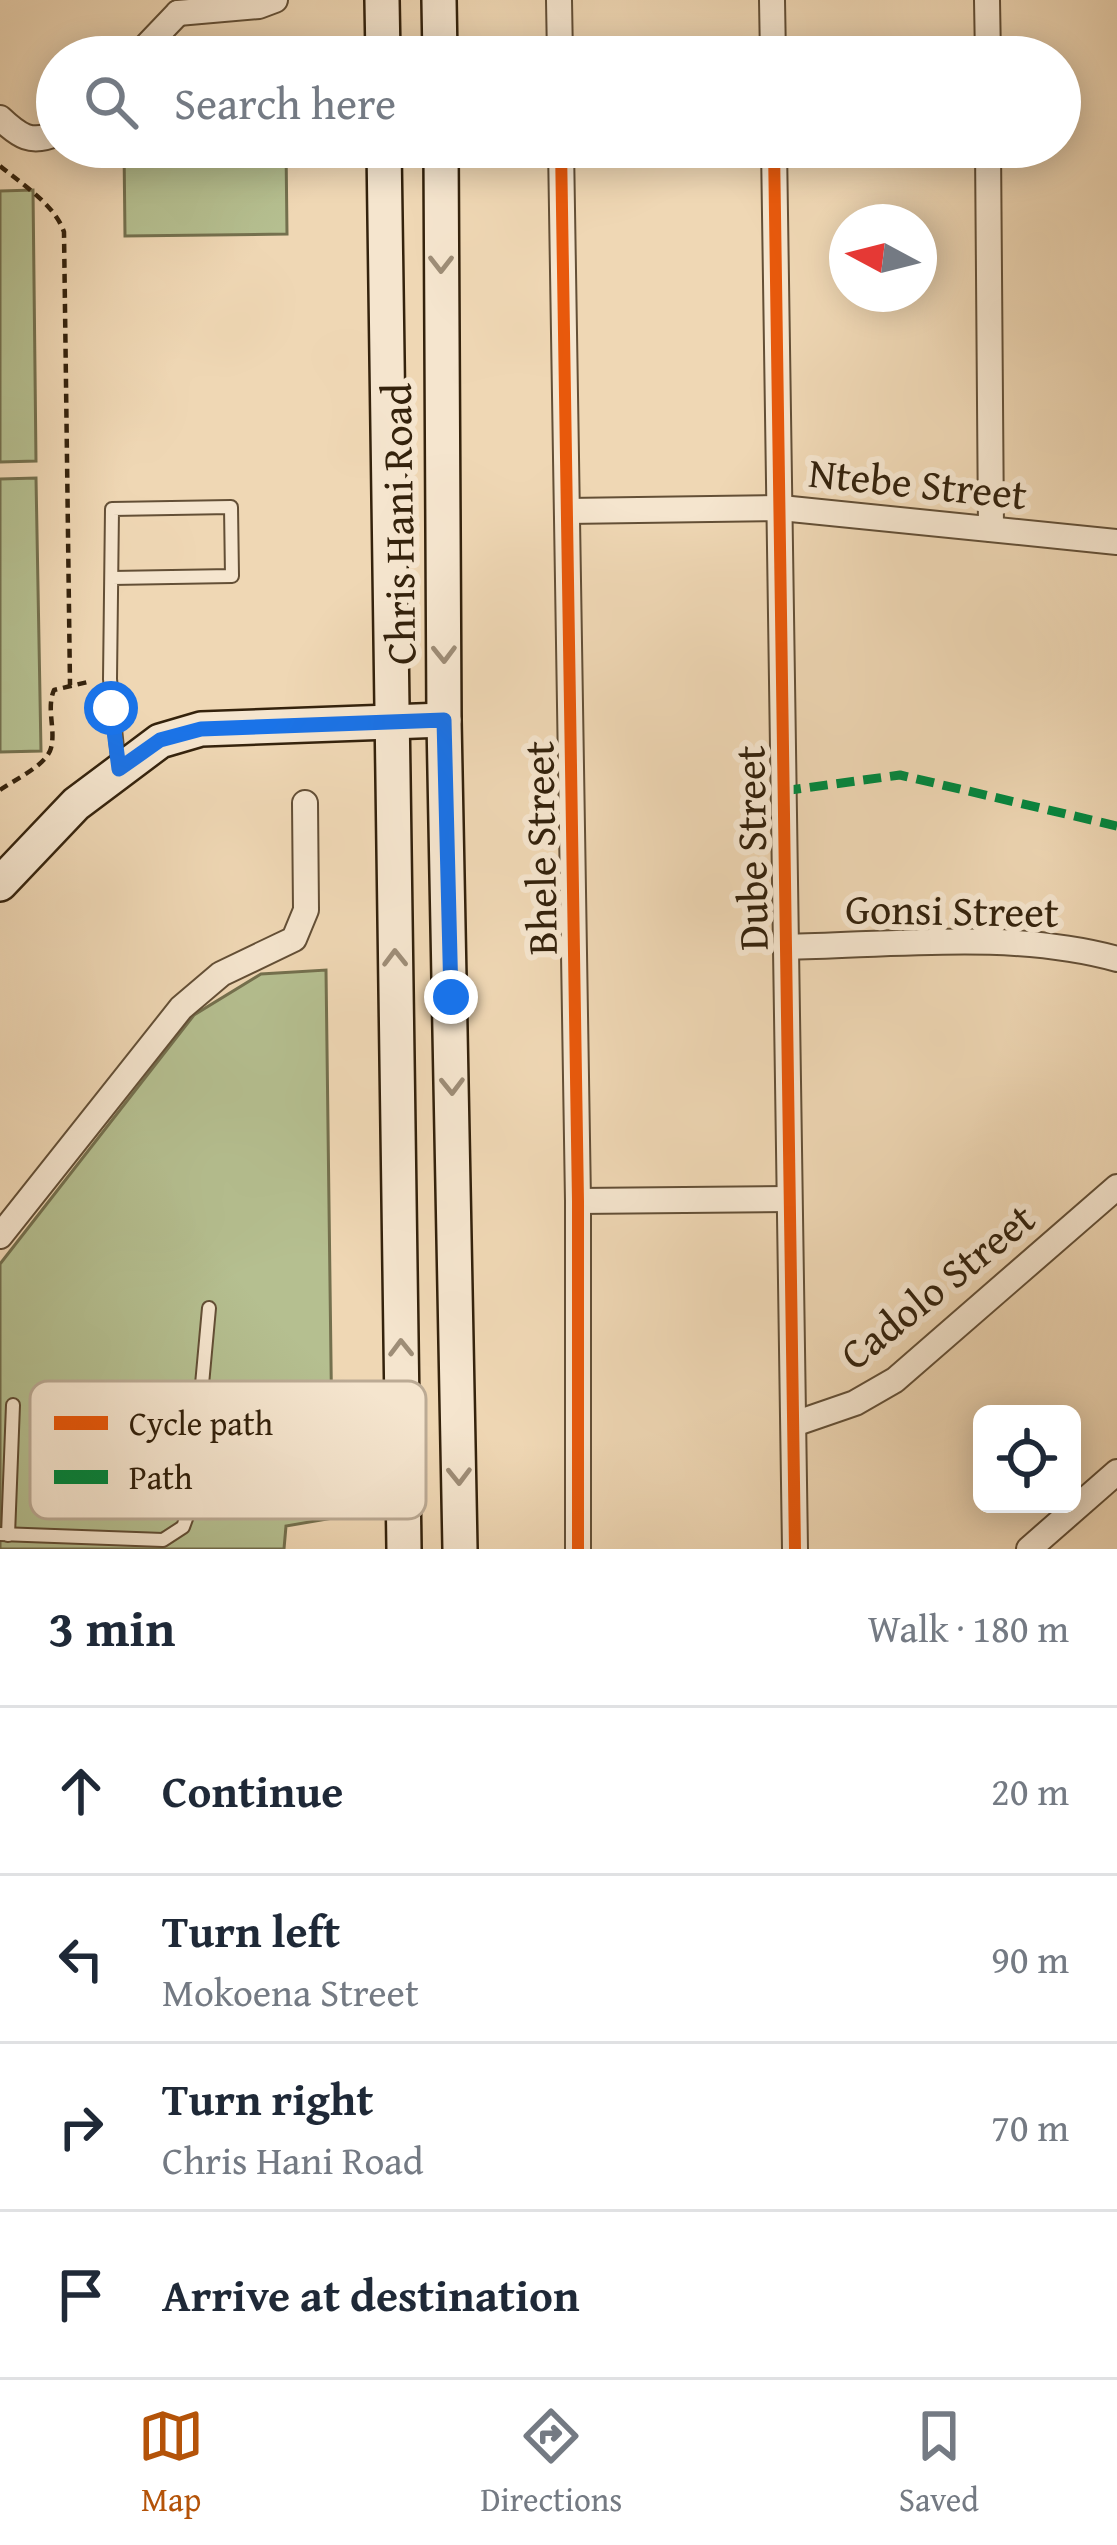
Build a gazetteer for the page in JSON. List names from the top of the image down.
{
  "streets": {
    "main road": ["Chris Hani Road"],
    "street": [
      "Ntebe Street",
      "Bhele Street",
      "Dube Street",
      "Gonsi Street",
      "Cadolo Street"
    ]
  },
  "crossings": [
    ["Ntebe Street", "Bhele Street"],
    ["Ntebe Street", "Dube Street"],
    ["Dube Street", "Gonsi Street"],
    ["Dube Street", "Cadolo Street"]
  ],
  "legend": ["Cycle path", "Path"],
  "north": "left",
  "page": {
    "search": "Search here",
    "heading": ["3 min", "Walk · 180 m"],
    "list": [
      ["Continue", "20 m"],
      ["Turn left", "Mokoena Street", "90 m"],
      ["Turn right", "Chris Hani Road", "70 m"],
      "Arrive at destination"
    ],
    "nav": ["Map", "Directions", "Saved"]
  }
}
